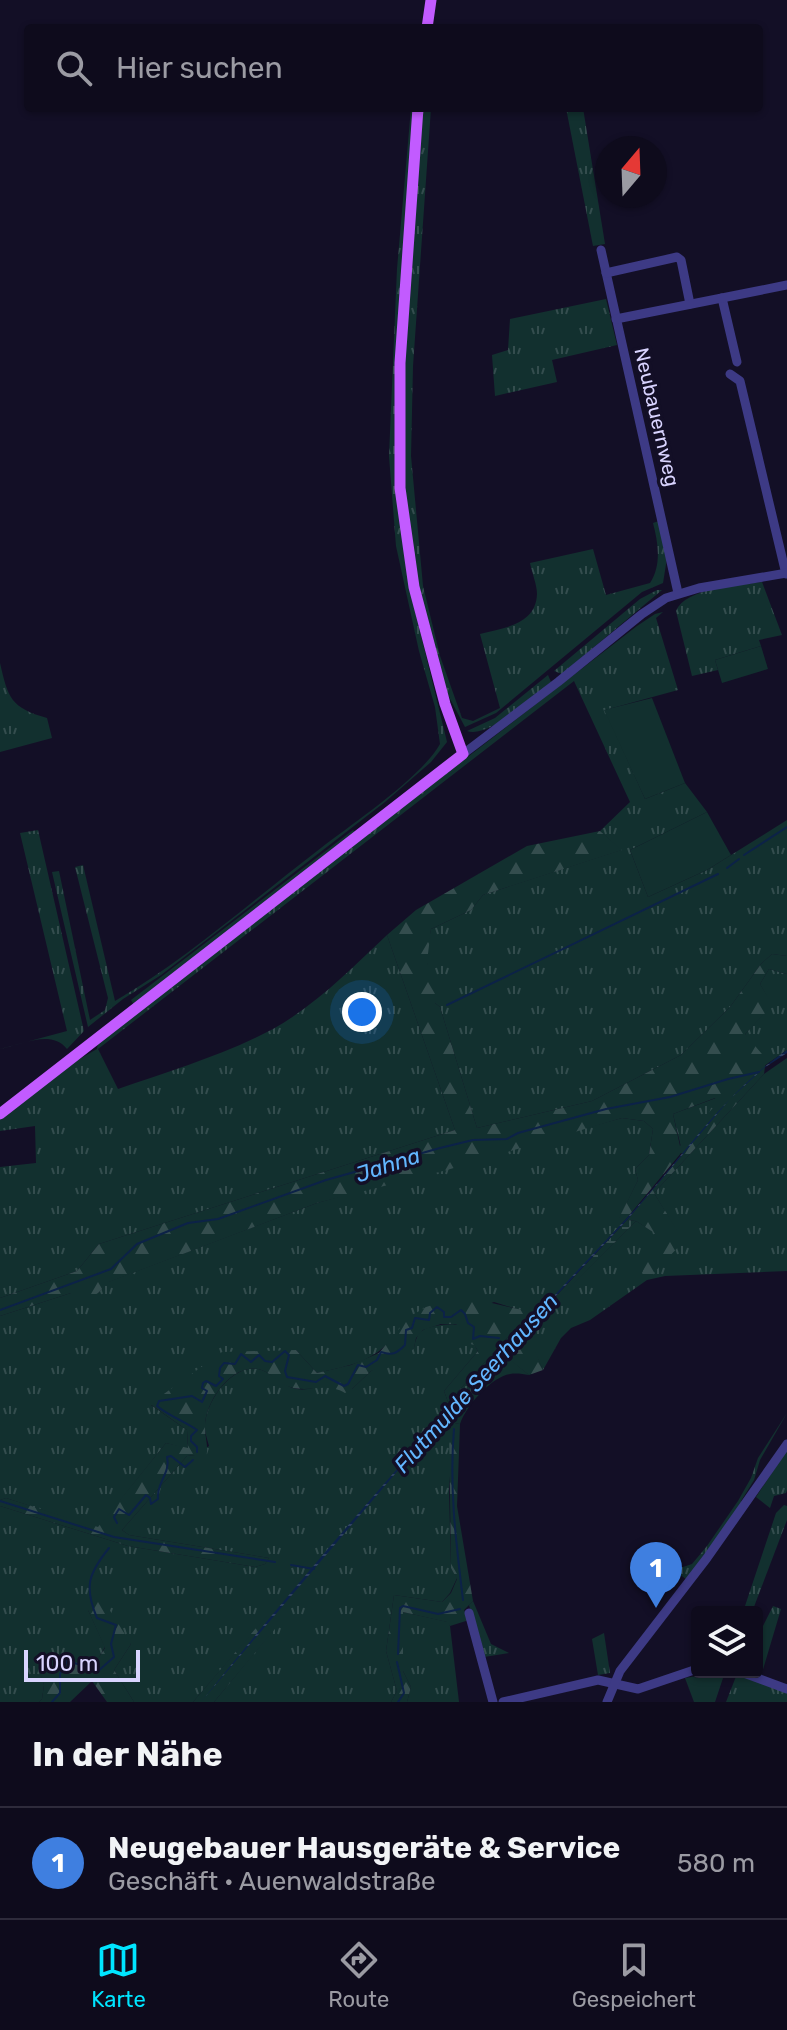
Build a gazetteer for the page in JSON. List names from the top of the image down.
{
  "streets": {
    "street": ["Neubauernweg"]
  },
  "water": ["Jahna", "Flutmulde Seerhausen"],
  "scale_bar": "100 m",
  "north": "top",
  "page": {
    "search": "Hier suchen",
    "pins": "1",
    "scale": "100 m",
    "heading": "In der Nähe",
    "list": [
      {
        "mark": "1",
        "name": "Neugebauer Hausgeräte & Service",
        "note": "Geschäft · Auenwaldstraße",
        "value": "580 m"
      }
    ],
    "nav": ["Karte", "Route", "Gespeichert"]
  }
}
